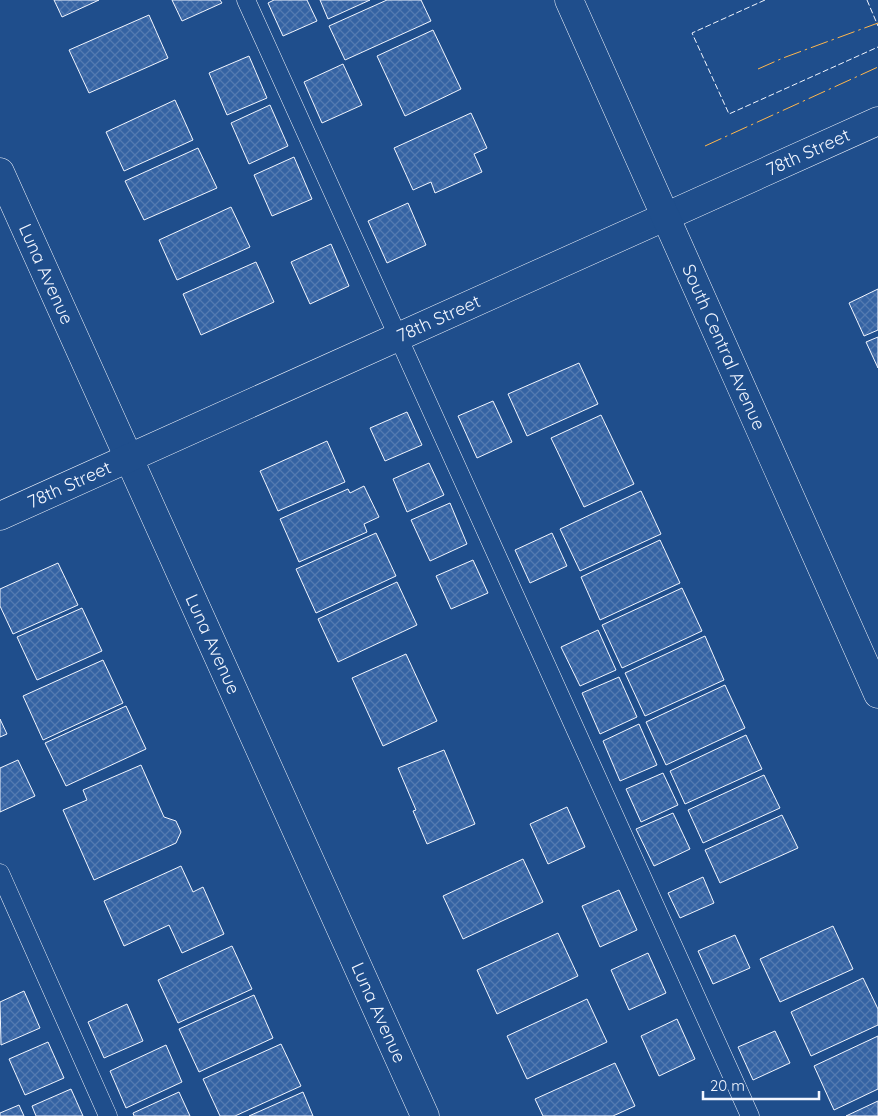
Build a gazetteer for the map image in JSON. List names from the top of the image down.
{
  "streets": {
    "street": ["78th Street", "Luna Avenue", "South Central Avenue"]
  },
  "crossings": [
    ["78th Street", "Luna Avenue"],
    ["78th Street", "South Central Avenue"]
  ],
  "scale_bar": "20 m"
}
